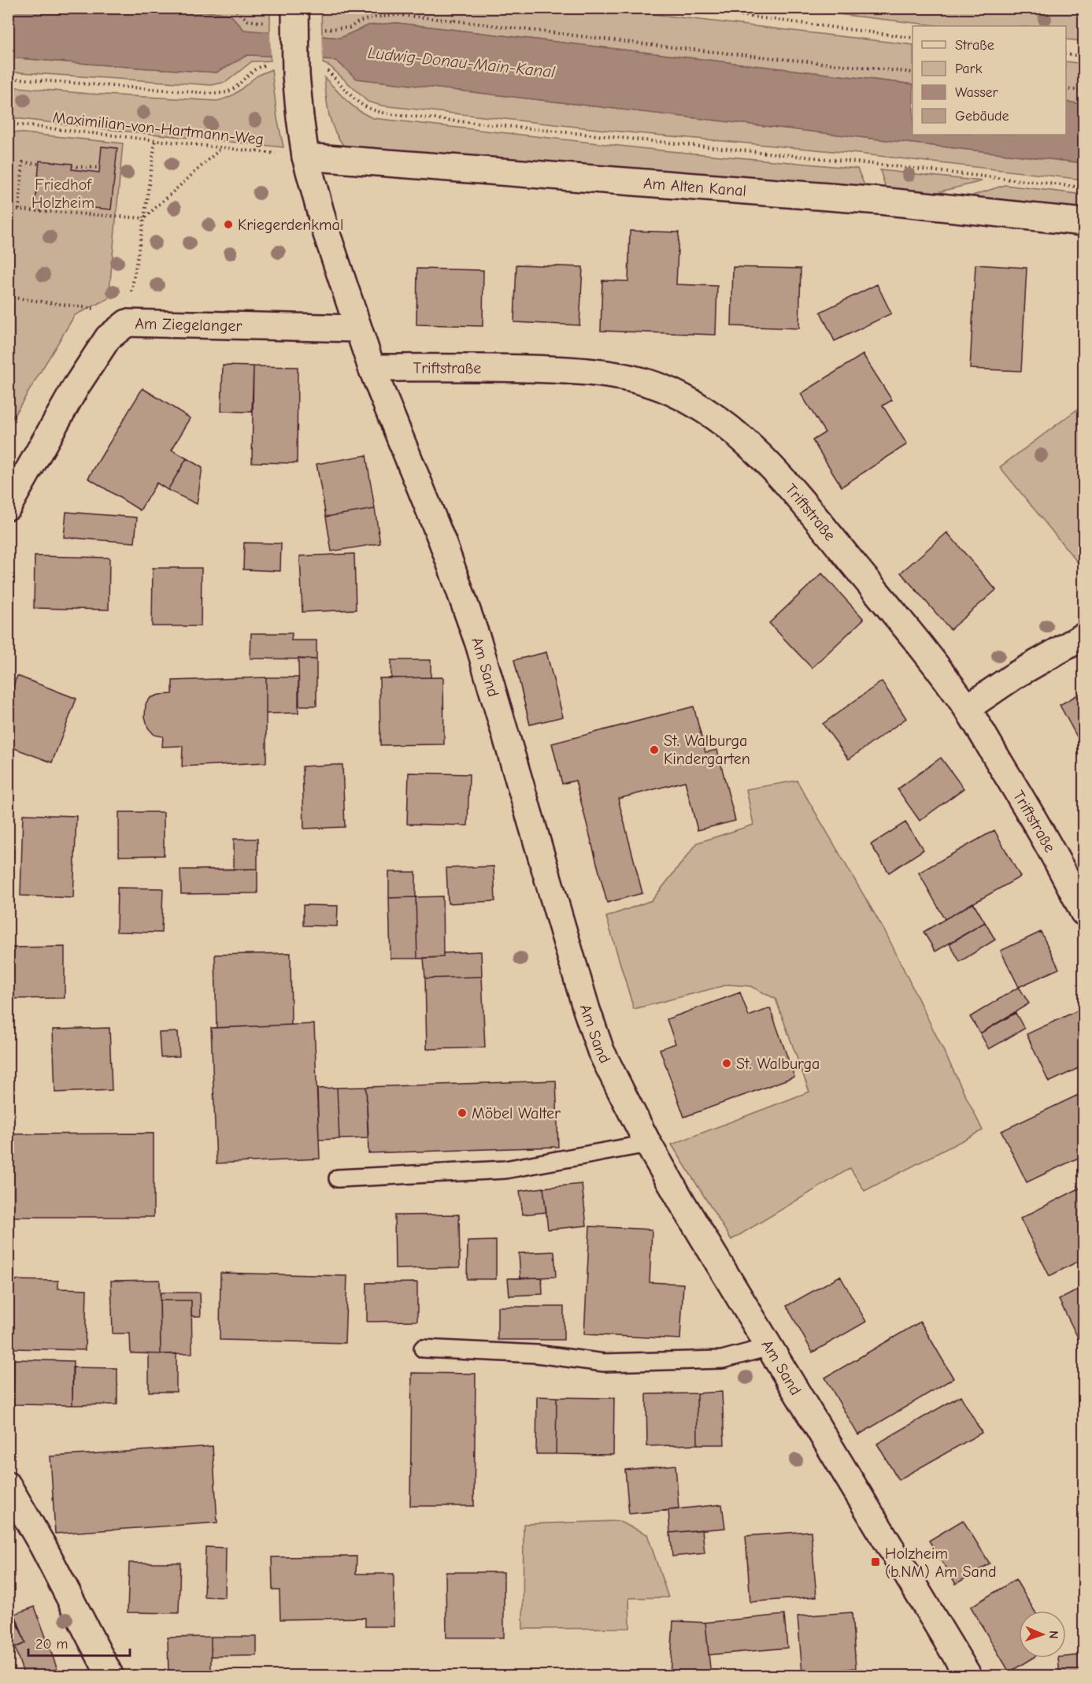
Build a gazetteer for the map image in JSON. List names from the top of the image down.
{
  "streets": {
    "street": [
      "Am Alten Kanal",
      "Am Ziegelanger",
      "Triftstraße",
      "Am Sand"
    ],
    "path": ["Maximilian-von-Hartmann-Weg"]
  },
  "crossings": [
    ["Maximilian-von-Hartmann-Weg", "Am Alten Kanal"],
    ["Maximilian-von-Hartmann-Weg", "Am Sand"],
    ["Am Alten Kanal", "Am Sand"],
    ["Am Ziegelanger", "Am Sand"],
    ["Triftstraße", "Am Sand"]
  ],
  "water": ["Ludwig-Donau-Main-Kanal"],
  "parks": ["Friedhof Holzheim"],
  "places": {
    "other": [
      "Kriegerdenkmal",
      "St. Walburga Kindergarten",
      "St. Walburga",
      "Möbel Walter"
    ],
    "transit": ["Holzheim (b.NM) Am Sand"]
  },
  "legend": [
    "Straße",
    "Park",
    "Wasser",
    "Gebäude"
  ],
  "scale_bar": "20 m",
  "north": "right"
}
